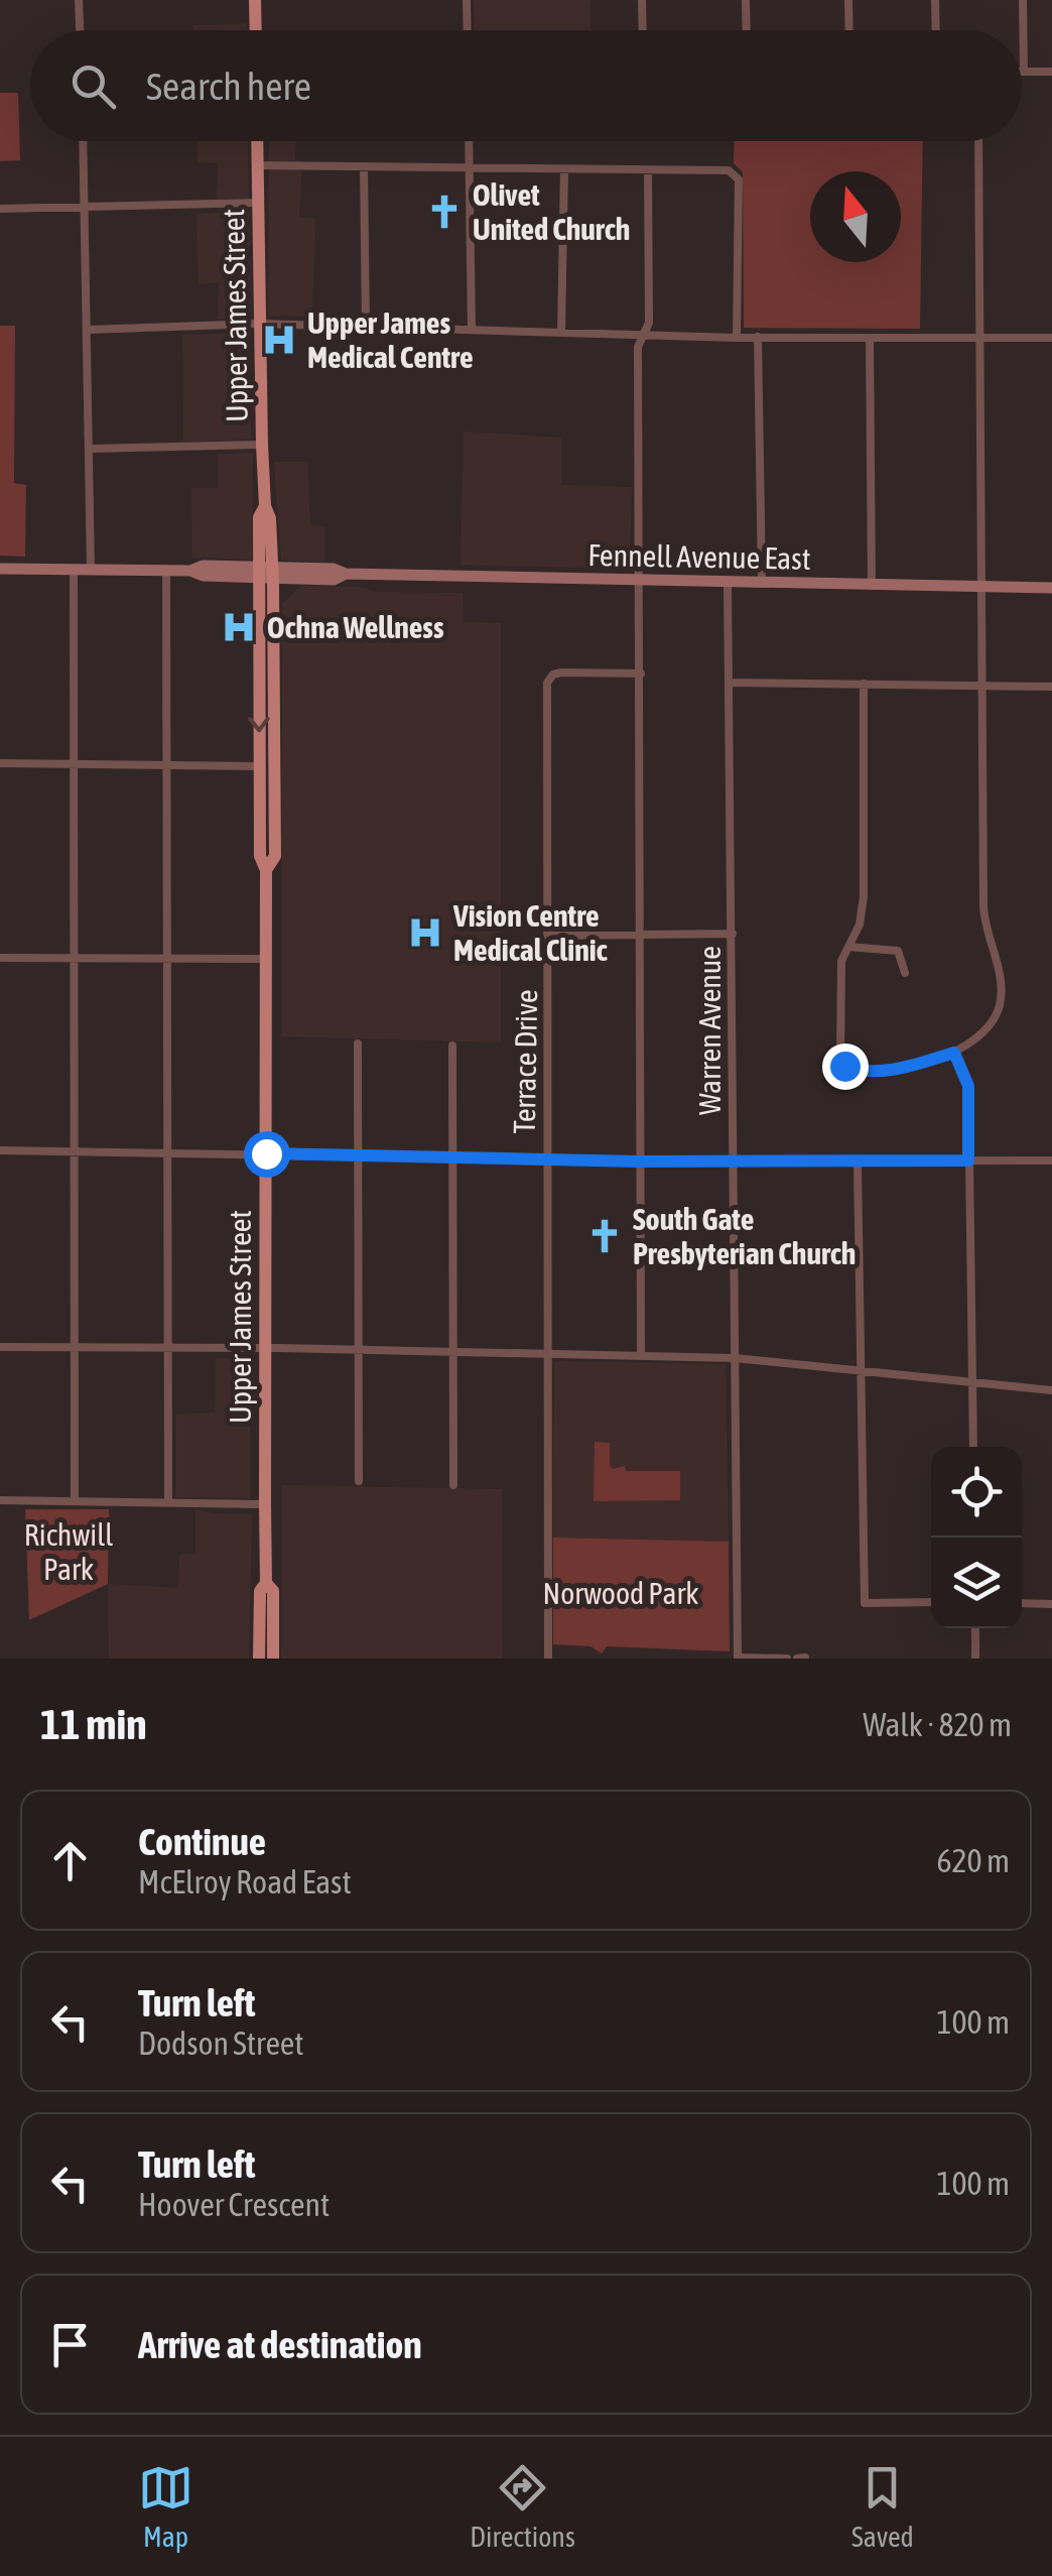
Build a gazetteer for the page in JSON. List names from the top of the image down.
{
  "streets": {
    "main road": ["Upper James Street", "Fennell Avenue East"],
    "street": ["Warren Avenue", "Terrace Drive"]
  },
  "crossings": [
    ["Upper James Street", "Fennell Avenue East"],
    ["Fennell Avenue East", "Warren Avenue"]
  ],
  "parks": ["Richwill Park", "Norwood Park"],
  "places": {
    "church": ["Olivet United Church", "South Gate Presbyterian Church"],
    "hospital": ["Upper James Medical Centre", "Ochna Wellness", "Vision Centre Medical Clinic"]
  },
  "north": "top",
  "page": {
    "search": "Search here",
    "heading": ["11 min", "Walk · 820 m"],
    "list": [
      ["Continue", "McElroy Road East", "620 m"],
      ["Turn left", "Dodson Street", "100 m"],
      ["Turn left", "Hoover Crescent", "100 m"],
      "Arrive at destination"
    ],
    "nav": ["Map", "Directions", "Saved"]
  }
}
